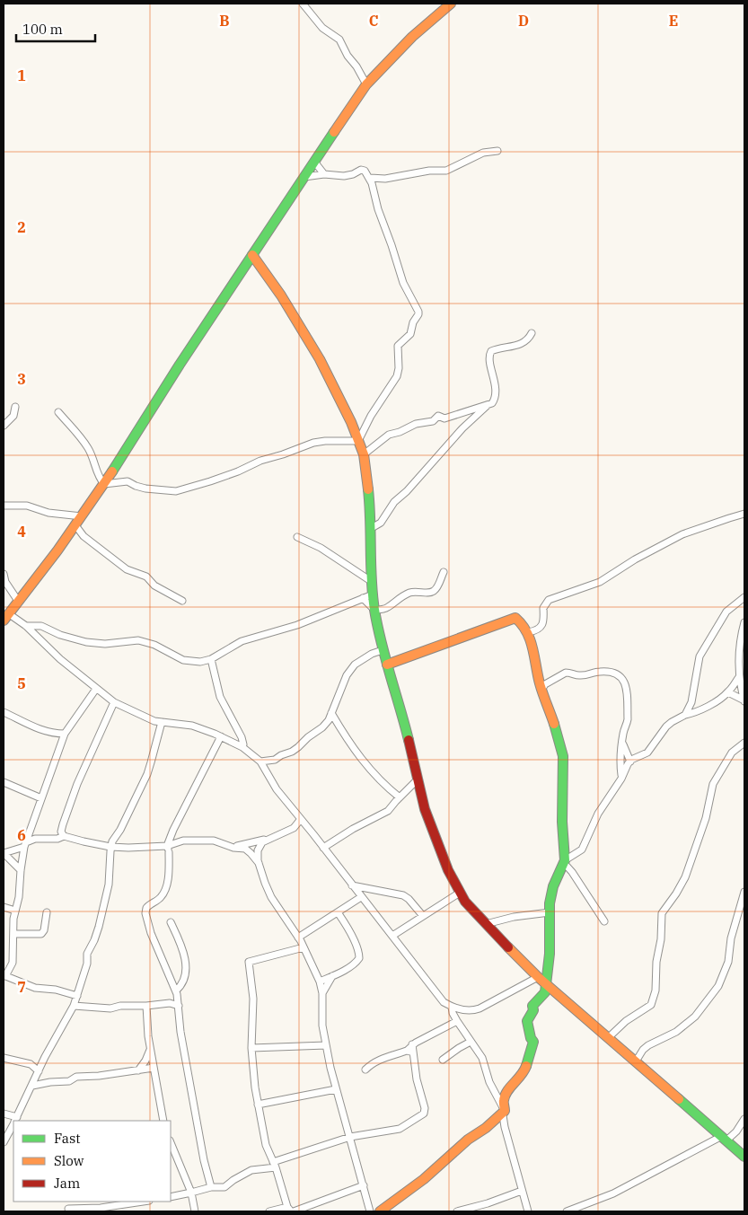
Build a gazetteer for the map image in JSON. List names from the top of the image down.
{
  "legend": ["Fast", "Slow", "Jam"],
  "scale_bar": "100 m",
  "grid": {
    "columns": [
      "B",
      "C",
      "D",
      "E"
    ],
    "rows": [
      "1",
      "2",
      "3",
      "4",
      "5",
      "6",
      "7"
    ]
  }
}
